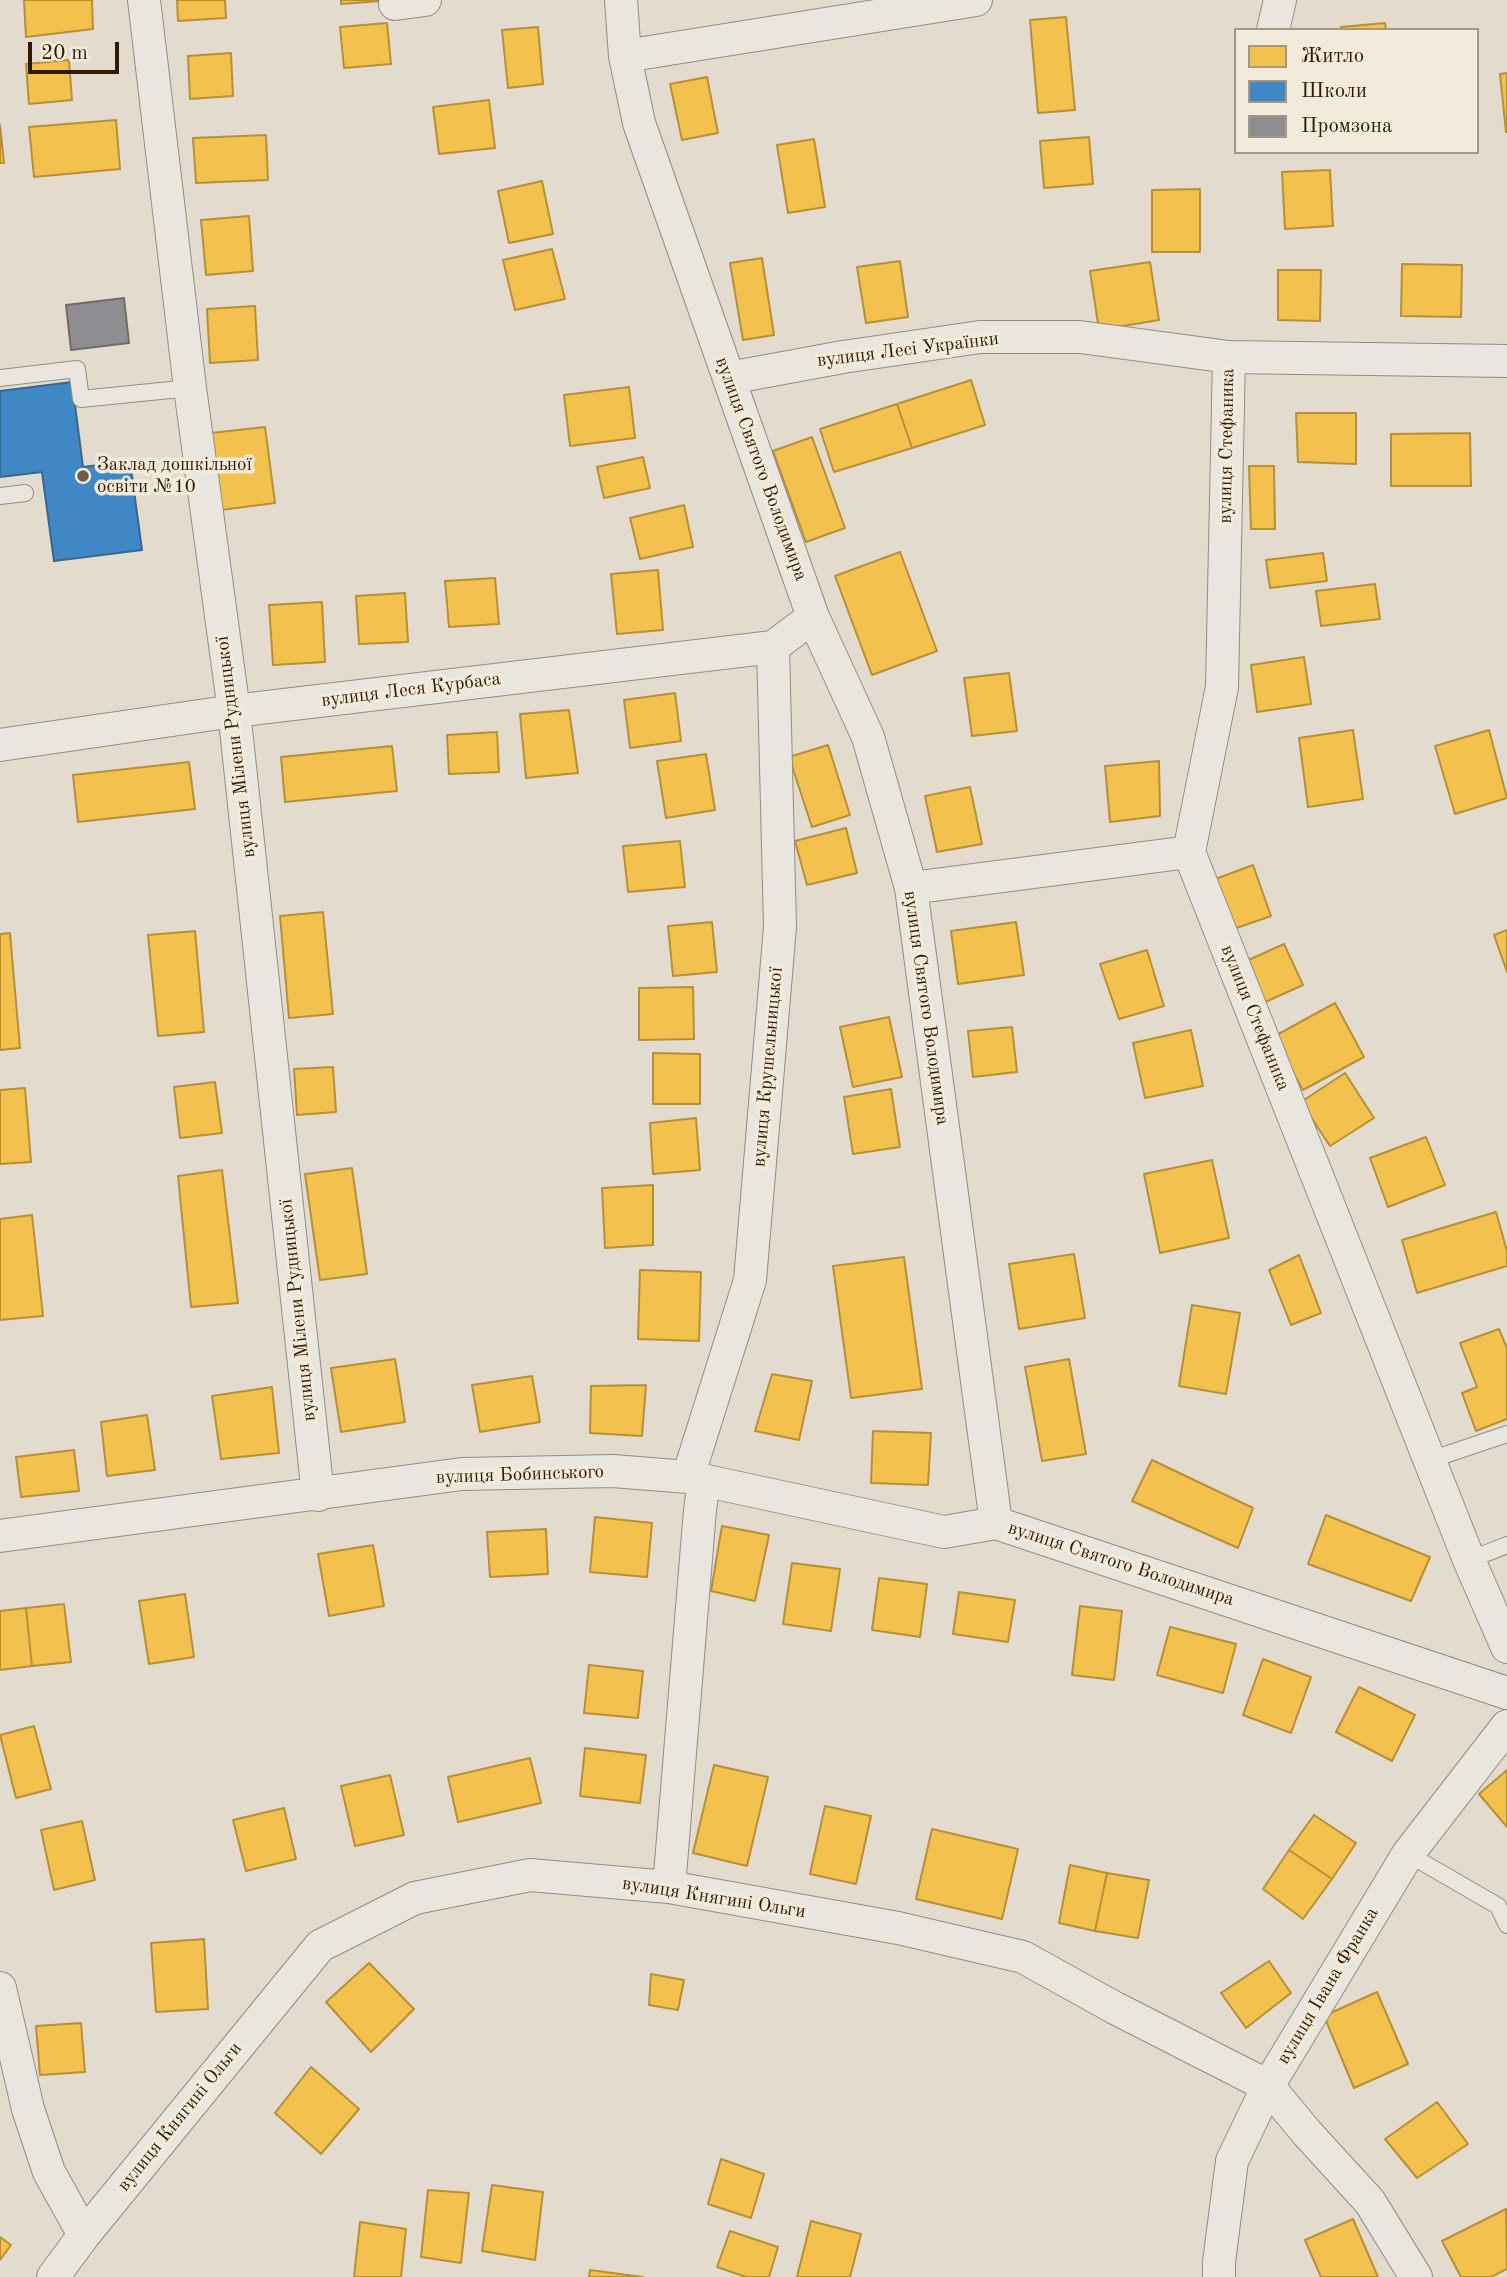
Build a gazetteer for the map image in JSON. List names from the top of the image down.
{
  "streets": {
    "street": [
      "вулиця Лесі Українки",
      "вулиця Стефаника",
      "вулиця Святого Володимира",
      "вулиця Леся Курбаса",
      "вулиця Мілени Рудницької",
      "вулиця Крушельницької",
      "вулиця Бобинського",
      "вулиця Княгині Ольги",
      "вулиця Івана Франка"
    ]
  },
  "crossings": [
    ["вулиця Лесі Українки", "вулиця Стефаника"],
    ["вулиця Лесі Українки", "вулиця Святого Володимира"],
    ["вулиця Святого Володимира", "вулиця Бобинського"],
    ["вулиця Леся Курбаса", "вулиця Мілени Рудницької"],
    ["вулиця Леся Курбаса", "вулиця Крушельницької"],
    ["вулиця Мілени Рудницької", "вулиця Бобинського"],
    ["вулиця Крушельницької", "вулиця Бобинського"],
    ["вулиця Крушельницької", "вулиця Княгині Ольги"],
    ["вулиця Княгині Ольги", "вулиця Івана Франка"]
  ],
  "places": ["Заклад дошкільної освіти №10"],
  "legend": ["Житло", "Школи", "Промзона"],
  "scale_bar": "20 m"
}
